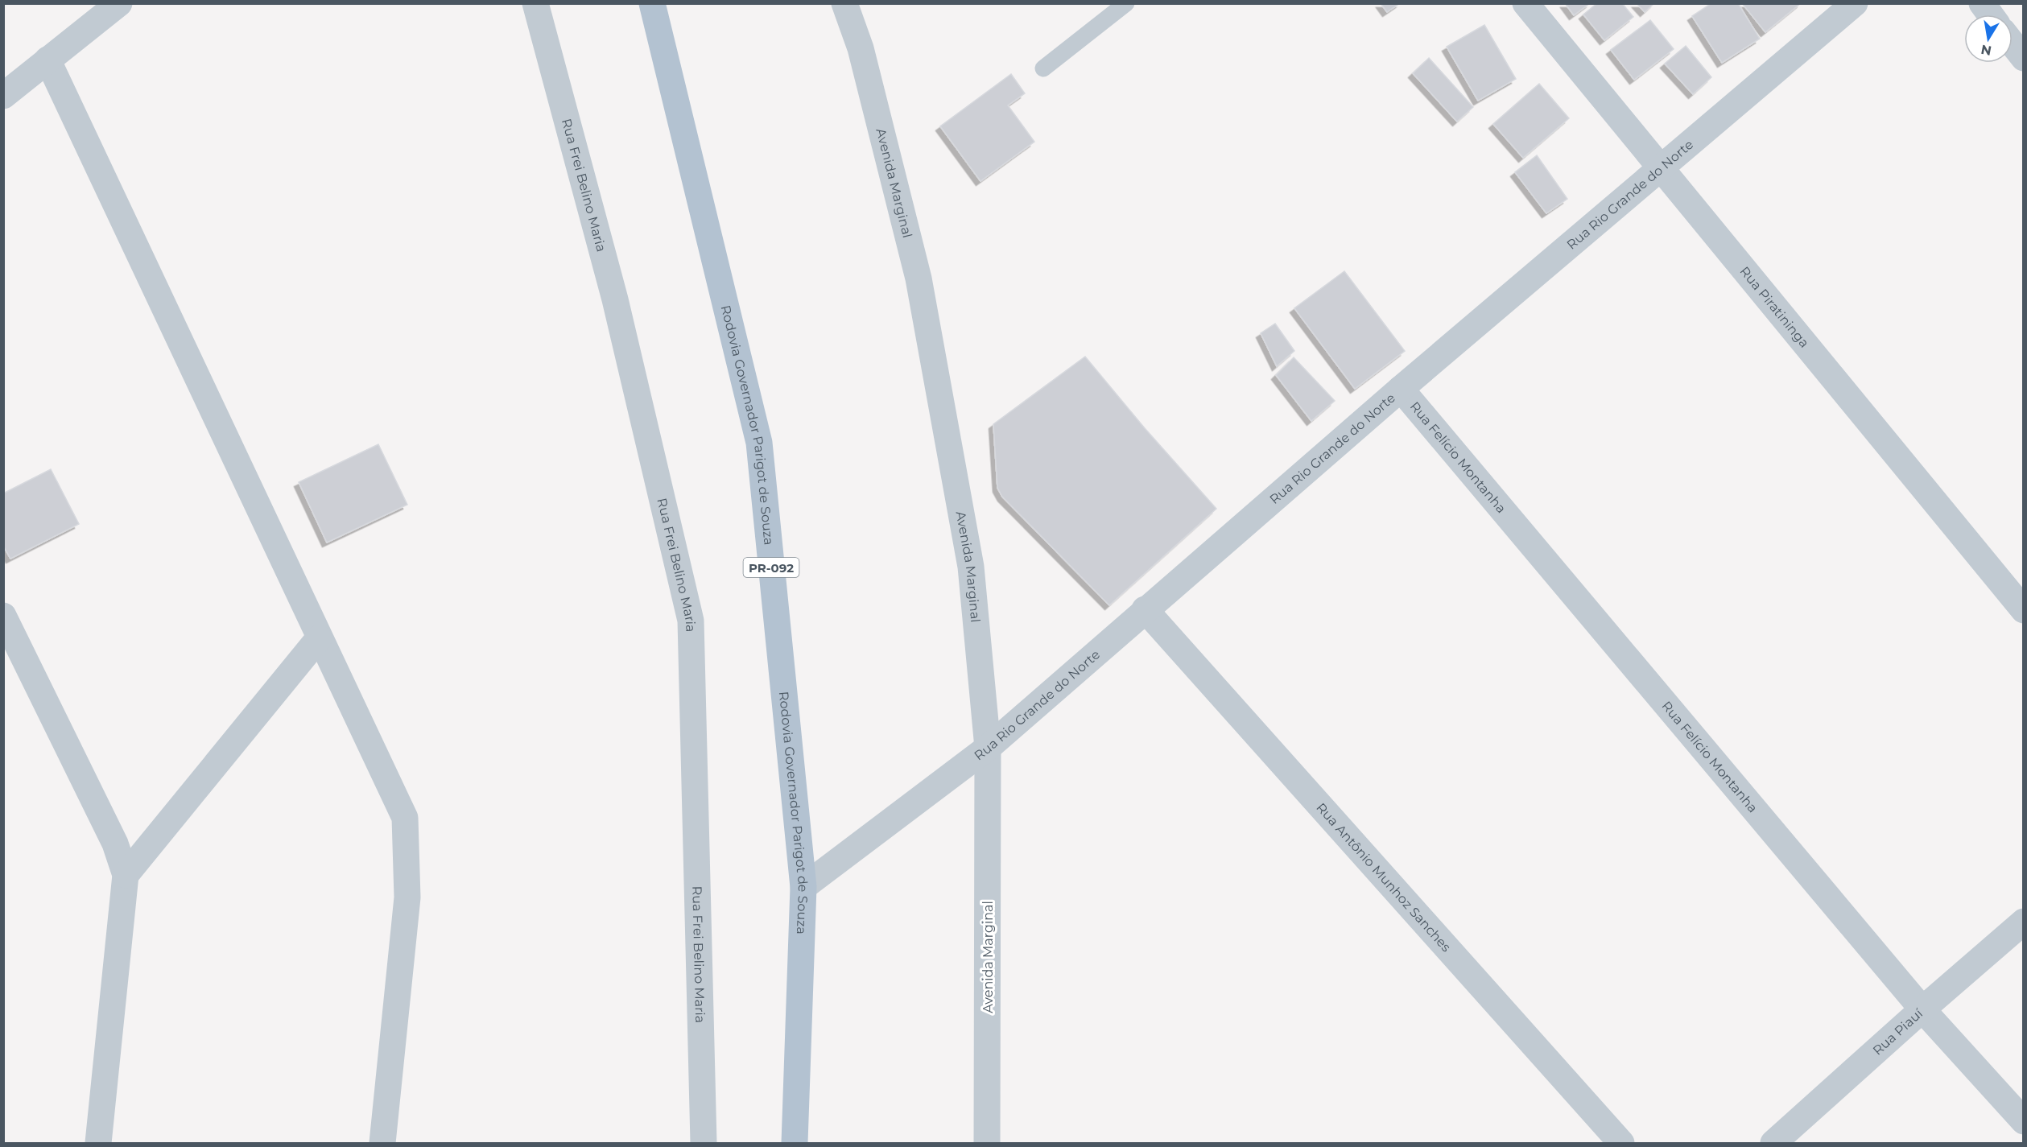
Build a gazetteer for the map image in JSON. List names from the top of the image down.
{
  "streets": {
    "main road": ["Rodovia Governador Parigot de Souza", "PR-092"],
    "street": [
      "Avenida Marginal",
      "Rua Frei Belino Maria",
      "Rua Rio Grande do Norte",
      "Rua Piratininga",
      "Rua Felício Montanha",
      "Rua Antônio Munhoz Sanches",
      "Rua Piauí"
    ]
  },
  "crossings": [
    ["Avenida Marginal", "Rua Rio Grande do Norte"],
    ["Rua Rio Grande do Norte", "Rua Piratininga"],
    ["Rua Rio Grande do Norte", "Rodovia Governador Parigot de Souza"],
    ["Rua Rio Grande do Norte", "Rua Felício Montanha"],
    ["Rua Rio Grande do Norte", "Rua Antônio Munhoz Sanches"],
    ["Rua Felício Montanha", "Rua Piauí"]
  ],
  "north": "bottom"
}
